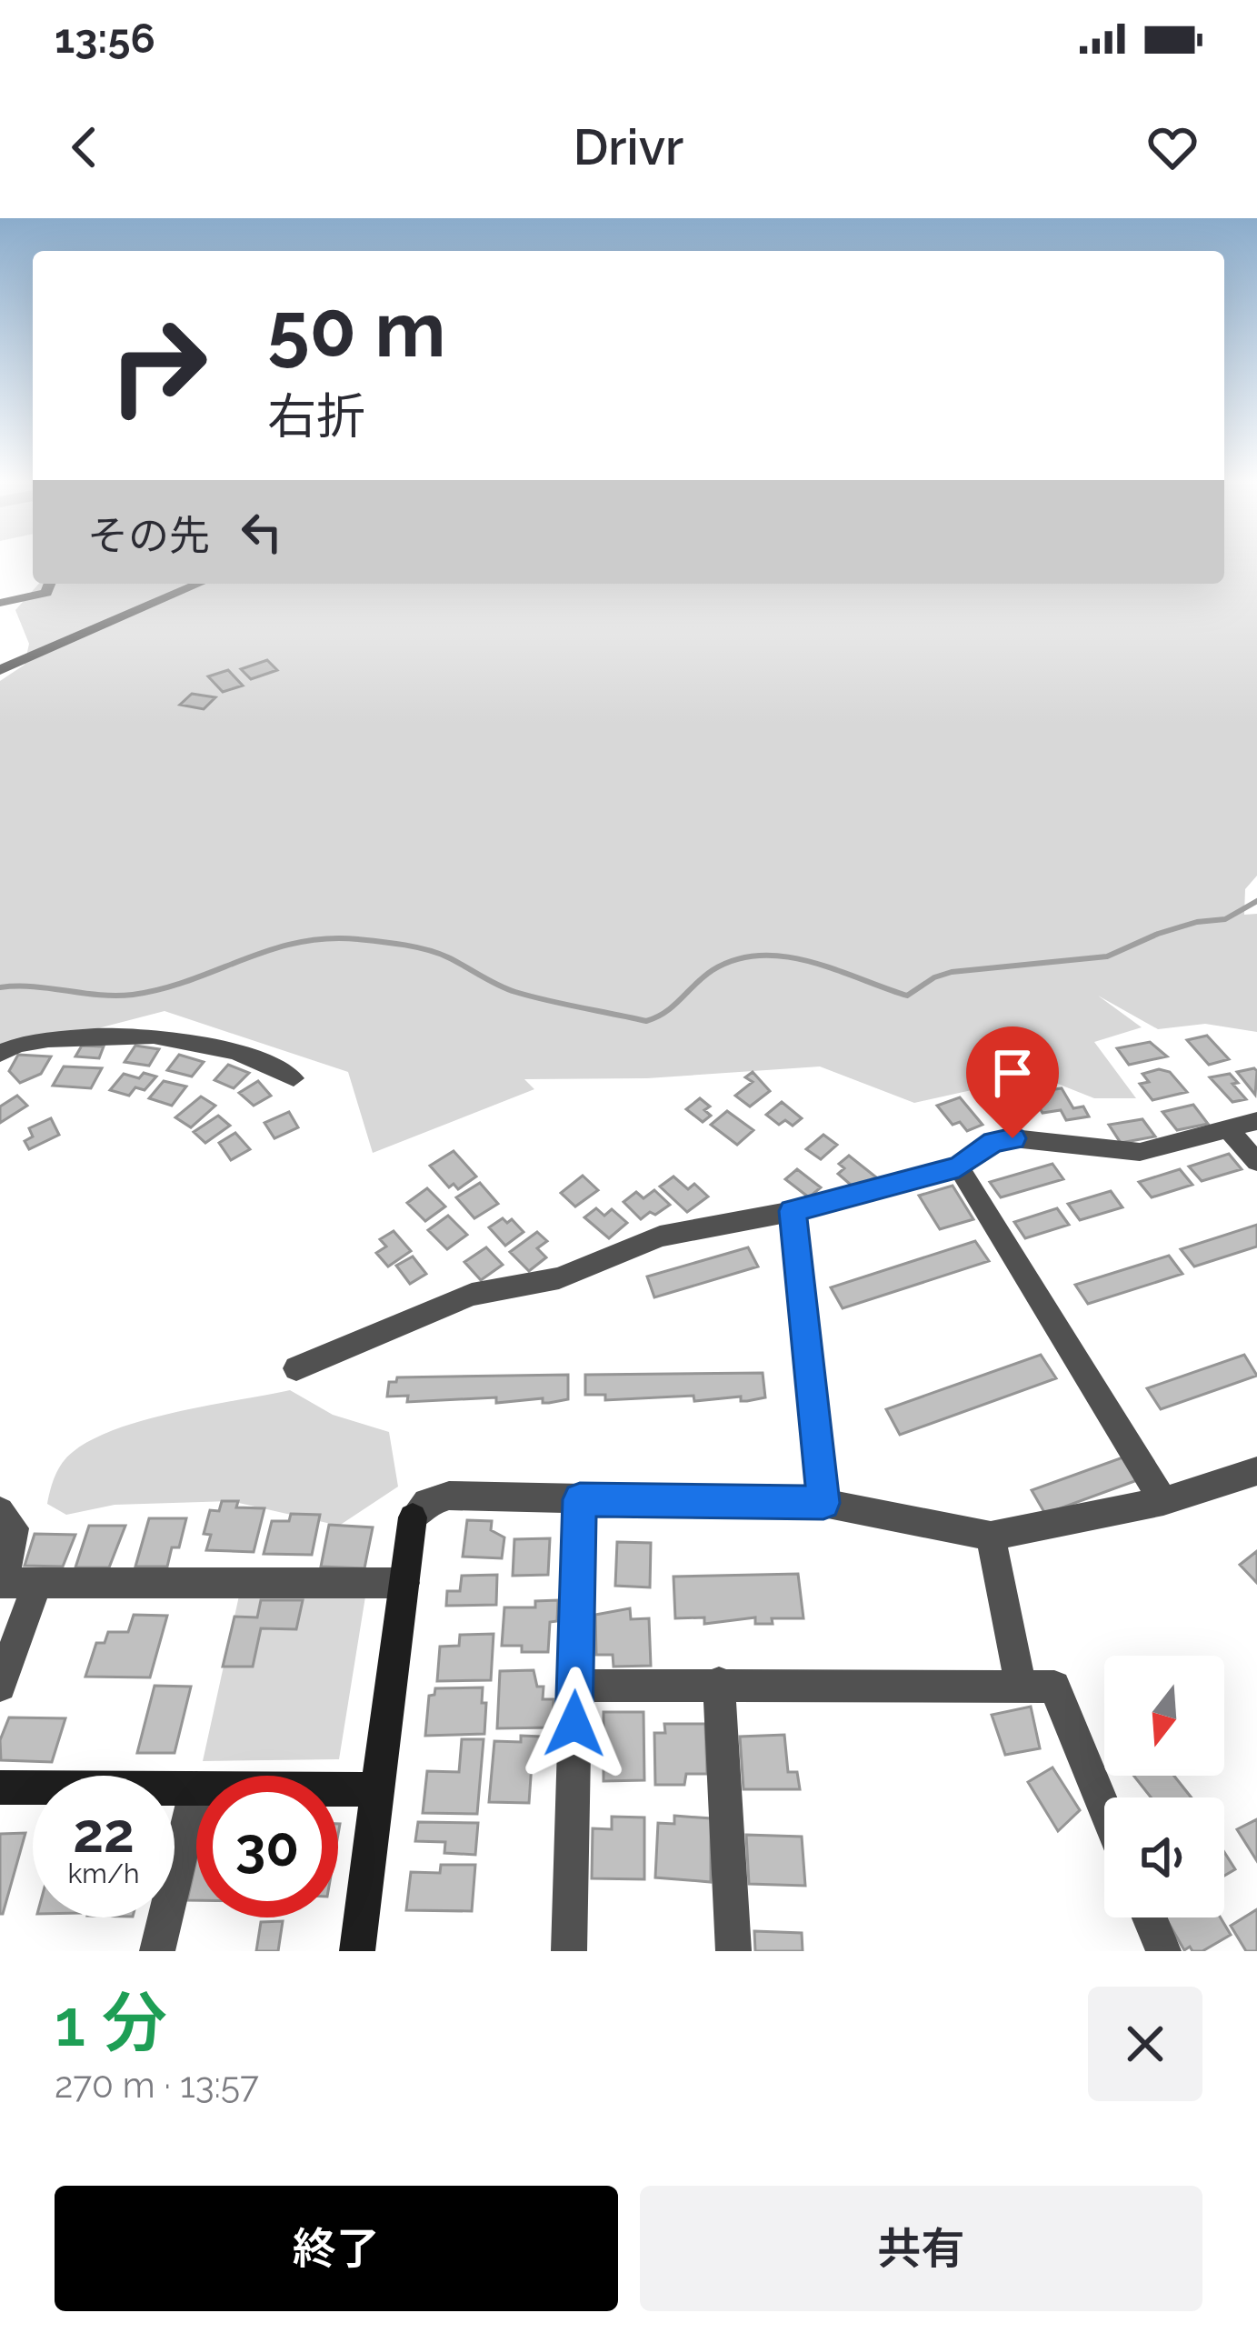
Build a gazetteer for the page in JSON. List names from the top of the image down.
{
  "north": "bottom",
  "page": {
    "status": "13:56",
    "header": "Drivr",
    "turn": ["50 m", "右折"],
    "then": "その先",
    "speed": "22 km/h",
    "limit": "30",
    "heading": ["1 分", "270 m · 13:57"],
    "buttons": ["終了", "共有"]
  }
}
